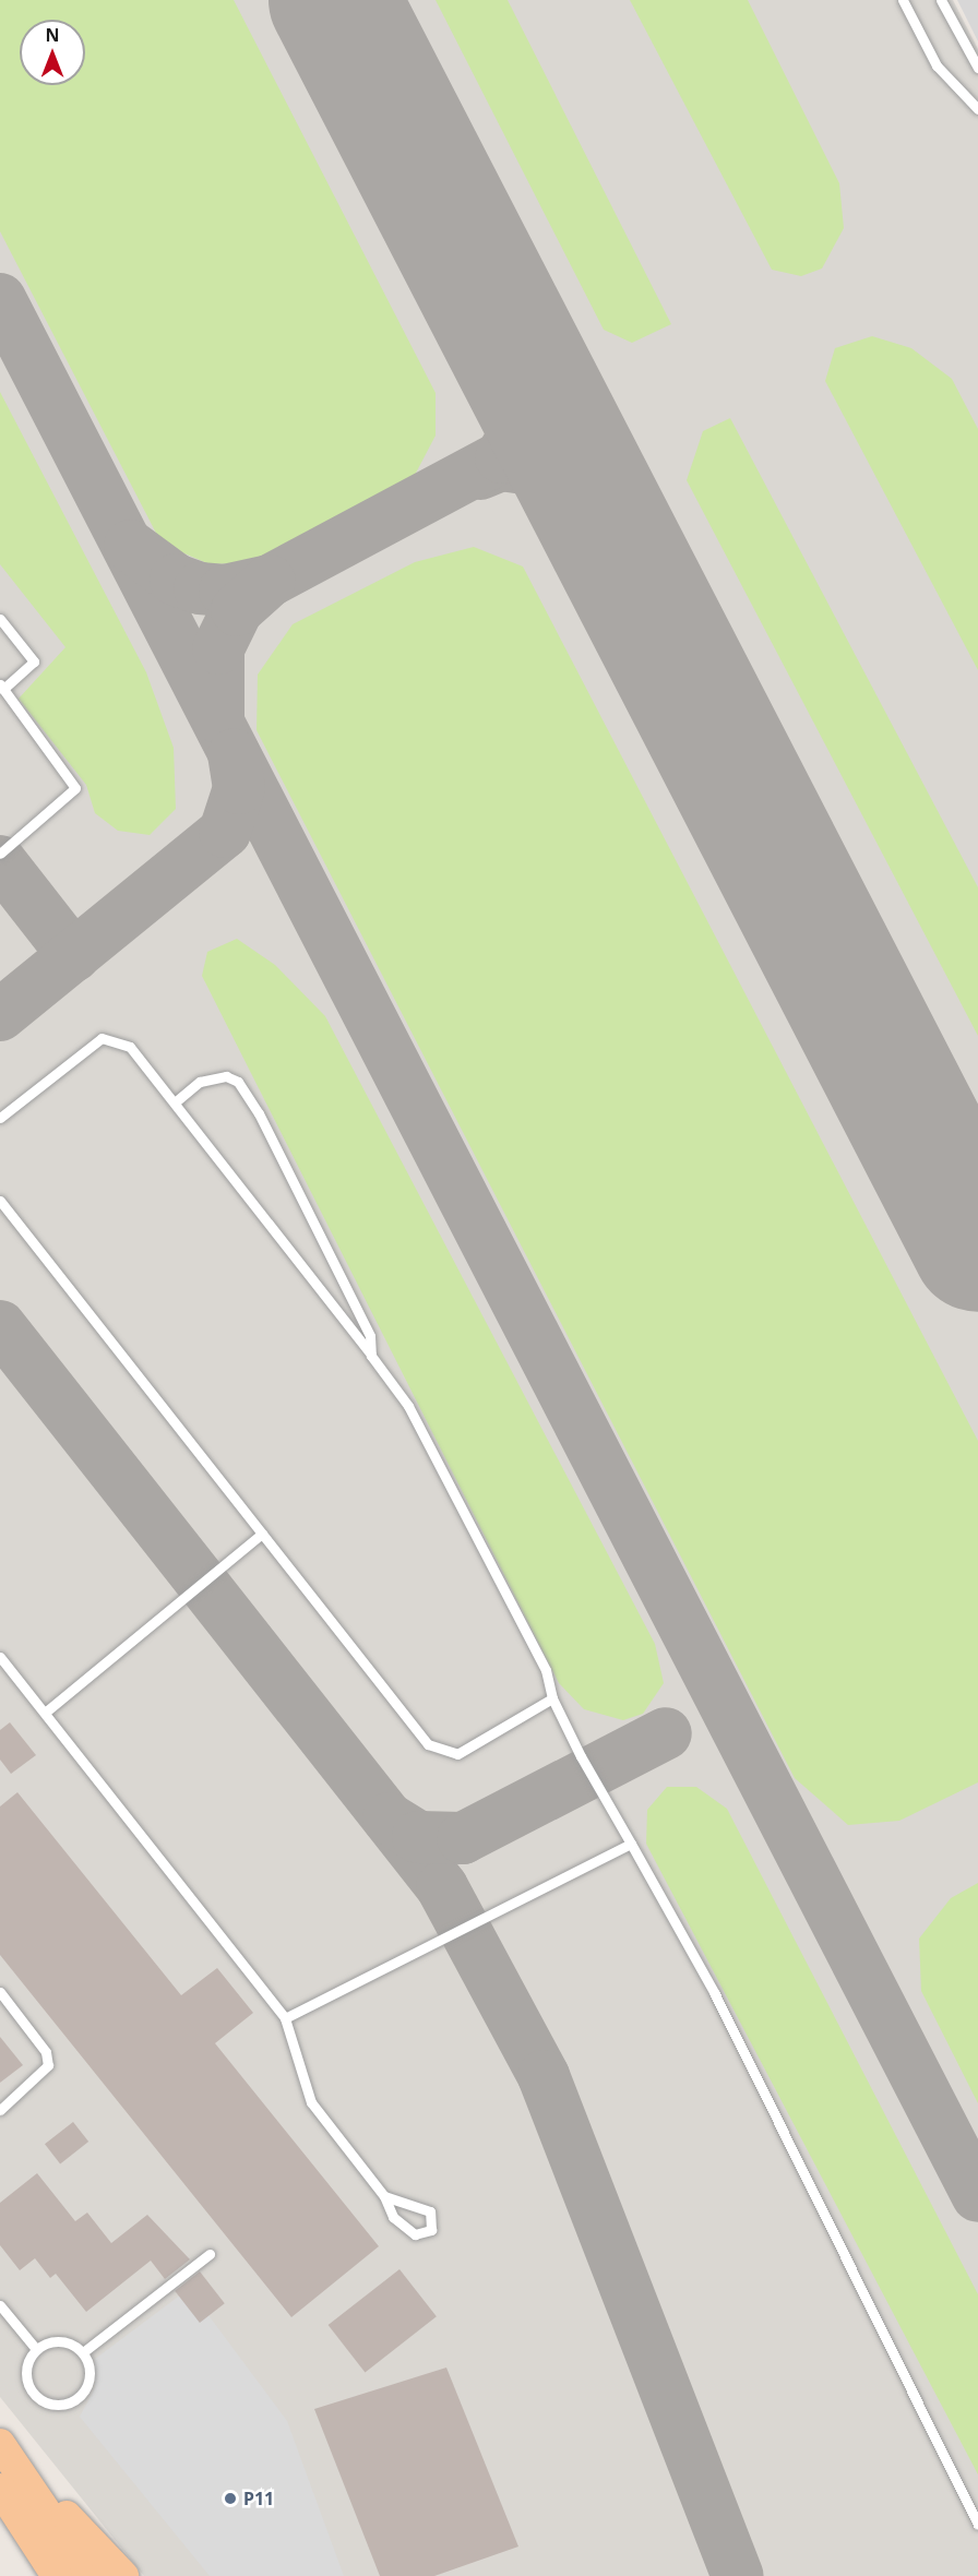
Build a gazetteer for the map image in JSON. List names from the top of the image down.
{
  "places": ["P11"],
  "north": "top"
}
